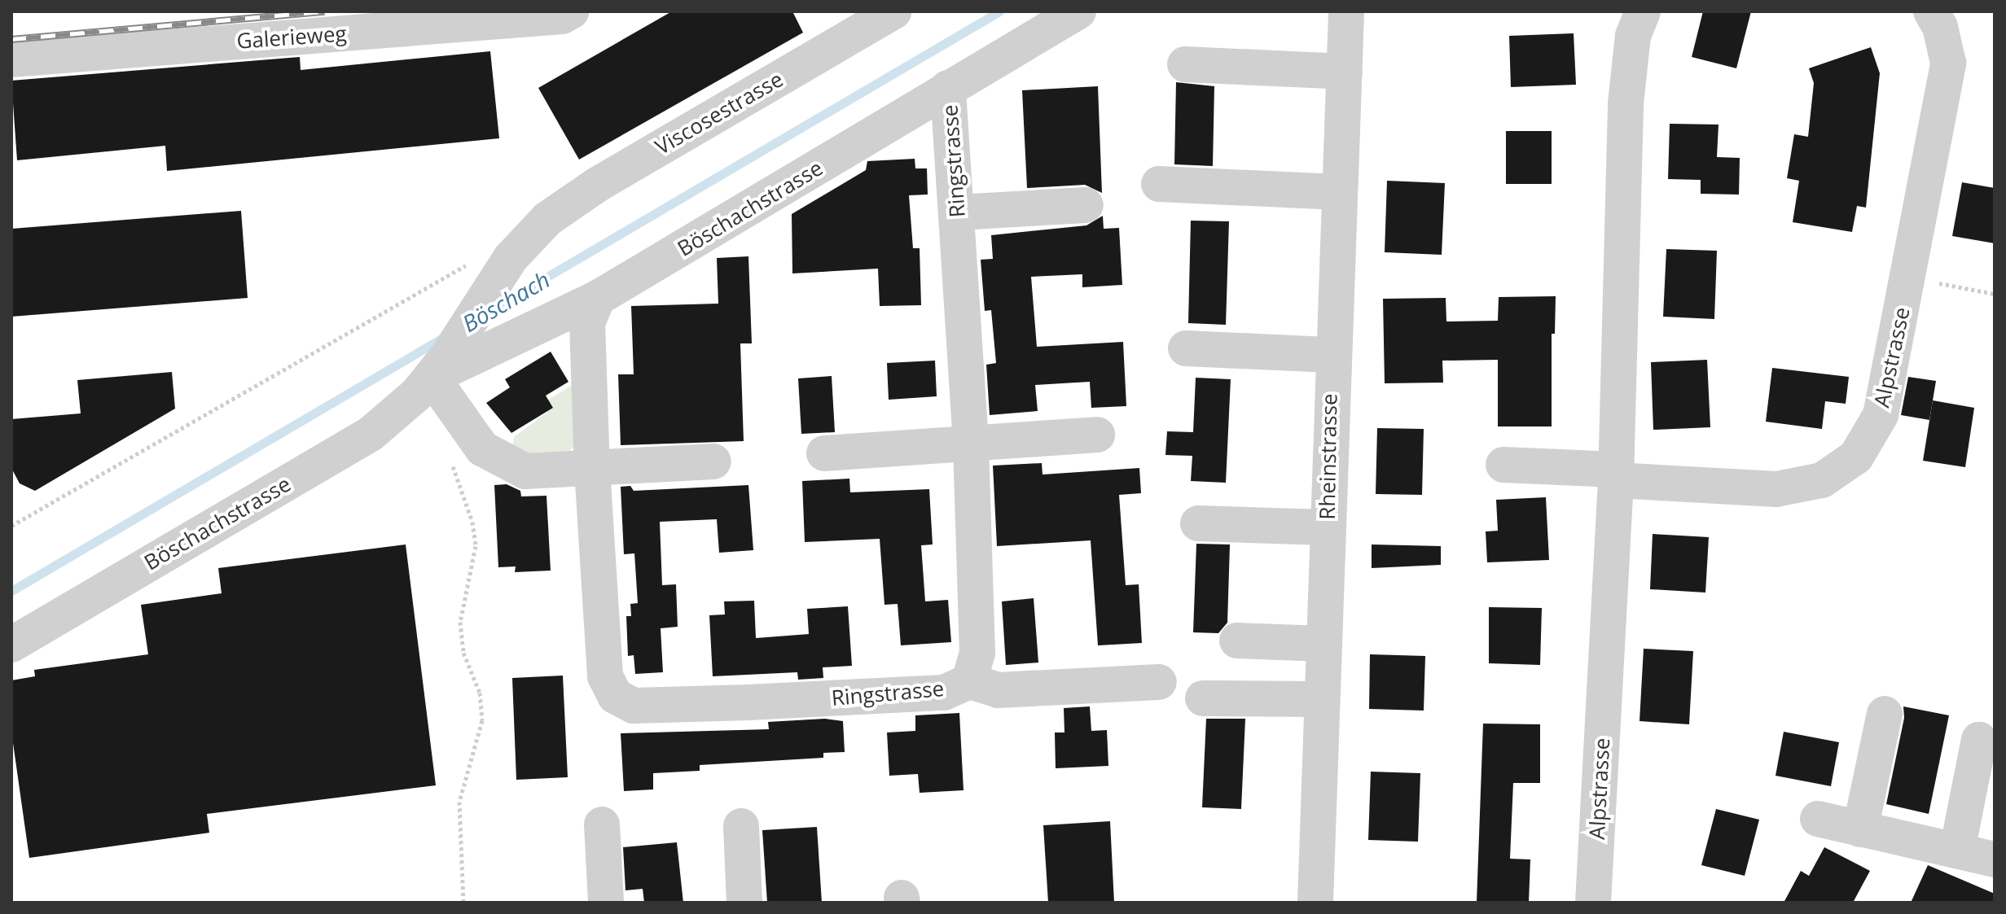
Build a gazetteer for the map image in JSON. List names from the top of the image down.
{
  "streets": {
    "street": [
      "Galerieweg",
      "Viscosestrasse",
      "Ringstrasse",
      "Böschachstrasse",
      "Alpstrasse",
      "Rheinstrasse"
    ]
  },
  "crossings": [
    ["Viscosestrasse", "Böschachstrasse"],
    ["Ringstrasse", "Böschachstrasse"]
  ],
  "water": ["Böschach"]
}
